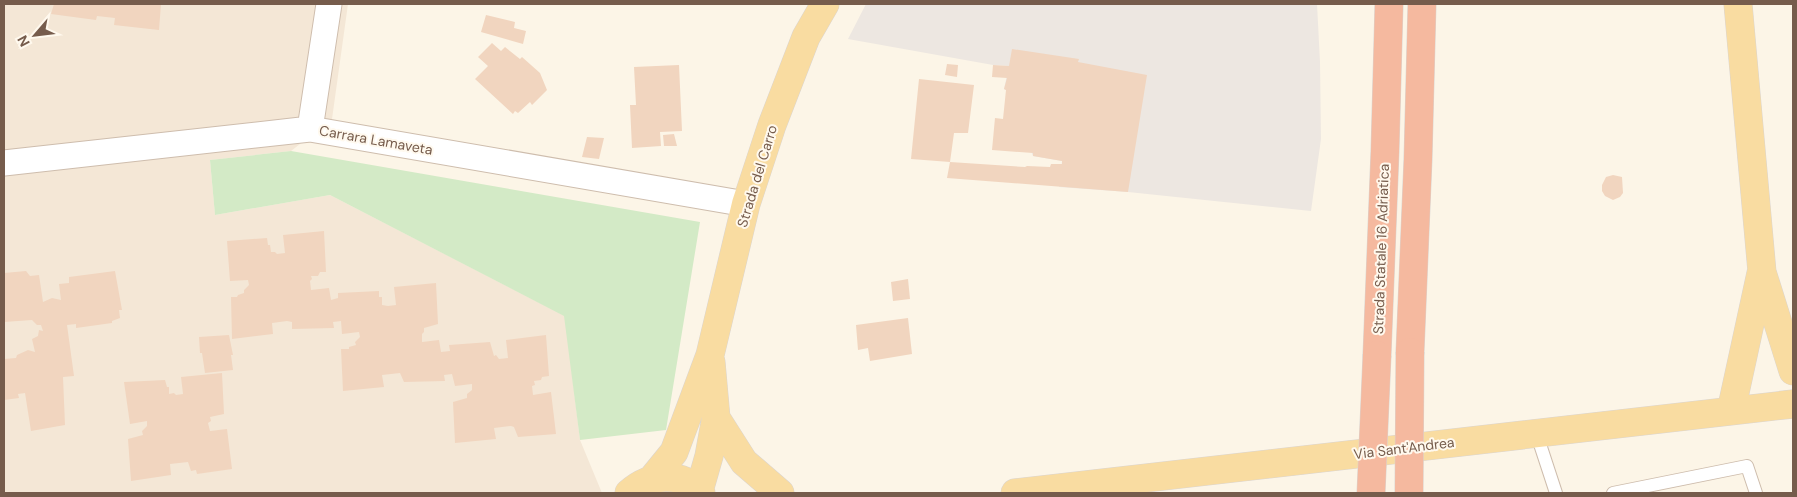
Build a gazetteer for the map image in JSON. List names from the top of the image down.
{
  "streets": {
    "highway": ["Strada Statale 16 Adriatica"],
    "main road": ["Strada del Carro", "Via Sant'Andrea"],
    "street": ["Carrara Lamaveta"]
  },
  "crossings": [
    ["Carrara Lamaveta", "Strada del Carro"]
  ],
  "north": "bottom left"
}
